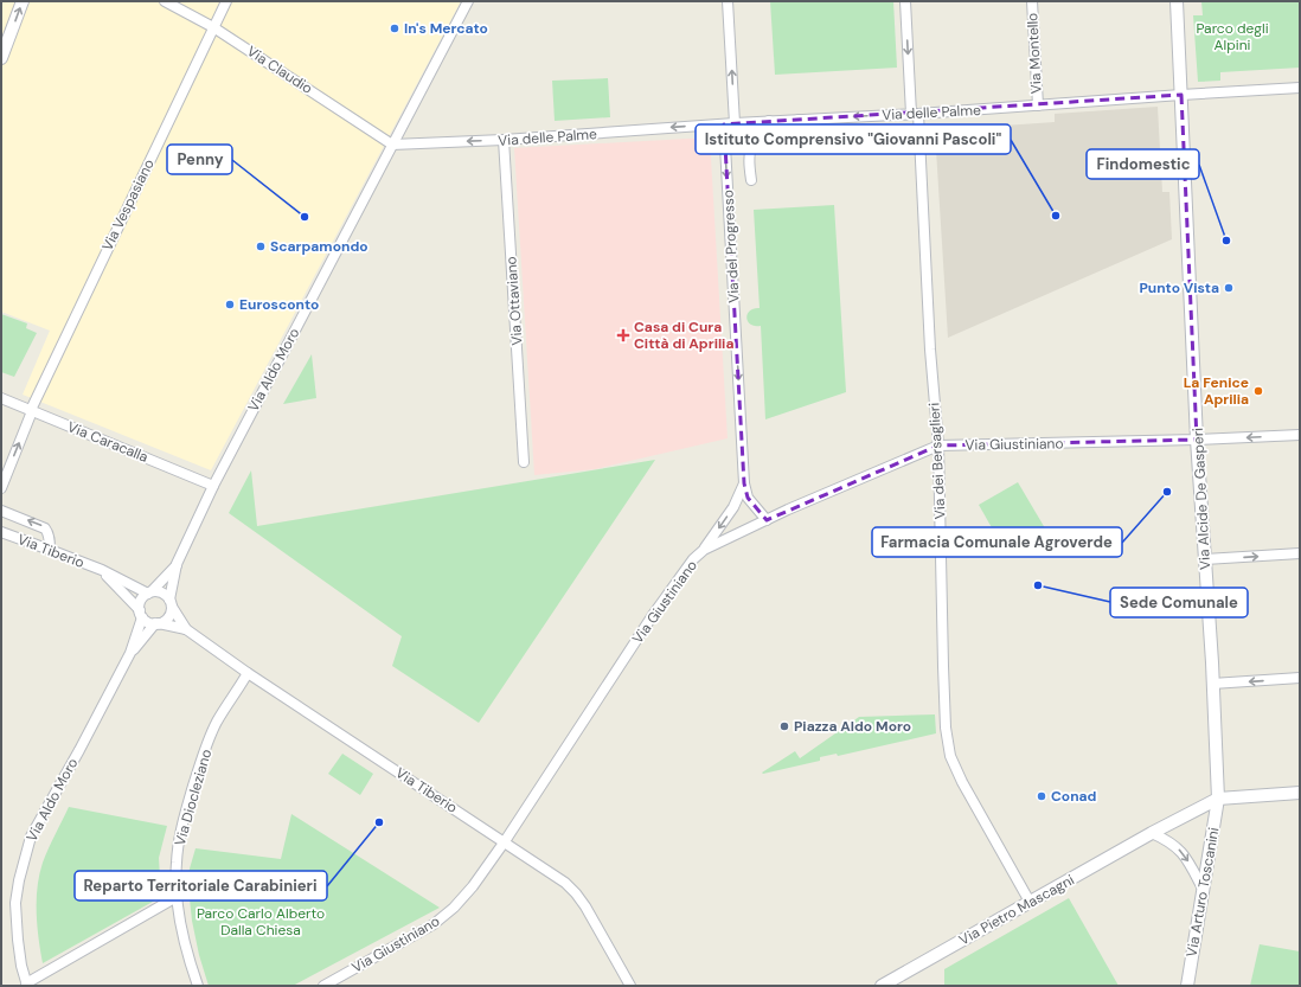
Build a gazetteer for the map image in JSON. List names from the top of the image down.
{
  "streets": {
    "street": [
      "Via Montello",
      "Via Claudio",
      "Via delle Palme",
      "Via Vespasiano",
      "Via del Progresso",
      "Via Ottaviano",
      "Via Aldo Moro",
      "Via Caracalla",
      "Via Giustiniano",
      "Via dei Bersaglieri",
      "Via Alcide De Gasperi",
      "Via Tiberio",
      "Via Diocleziano",
      "Via Arturo Toscanini",
      "Via Pietro Mascagni"
    ]
  },
  "crossings": [
    ["Via Montello", "Via delle Palme"],
    ["Via Claudio", "Via delle Palme"],
    ["Via Claudio", "Via Vespasiano"],
    ["Via Claudio", "Via Aldo Moro"],
    ["Via delle Palme", "Via del Progresso"],
    ["Via delle Palme", "Via Ottaviano"],
    ["Via delle Palme", "Via Aldo Moro"],
    ["Via delle Palme", "Via dei Bersaglieri"],
    ["Via delle Palme", "Via Alcide De Gasperi"],
    ["Via Vespasiano", "Via Caracalla"],
    ["Via del Progresso", "Via Giustiniano"],
    ["Via Aldo Moro", "Via Caracalla"],
    ["Via Aldo Moro", "Via Tiberio"],
    ["Via Giustiniano", "Via dei Bersaglieri"],
    ["Via Giustiniano", "Via Alcide De Gasperi"],
    ["Via Giustiniano", "Via Tiberio"],
    ["Via dei Bersaglieri", "Via Pietro Mascagni"],
    ["Via Alcide De Gasperi", "Via Arturo Toscanini"],
    ["Via Alcide De Gasperi", "Via Pietro Mascagni"],
    ["Via Tiberio", "Via Diocleziano"],
    ["Via Arturo Toscanini", "Via Pietro Mascagni"]
  ],
  "one_way": ["Via delle Palme", "Via del Progresso"],
  "parks": ["Parco degli Alpini", "Parco Carlo Alberto Dalla Chiesa"],
  "places": {
    "other": [
      "In's Mercato",
      "Istituto Comprensivo \"Giovanni Pascoli\"",
      "Penny",
      "Findomestic",
      "Scarpamondo",
      "Punto Vista",
      "Eurosconto",
      "La Fenice Aprilia",
      "Farmacia Comunale Agroverde",
      "Sede Comunale",
      "Piazza Aldo Moro",
      "Conad",
      "Reparto Territoriale Carabinieri"
    ],
    "health": ["Casa di Cura Città di Aprilia"]
  }
}
